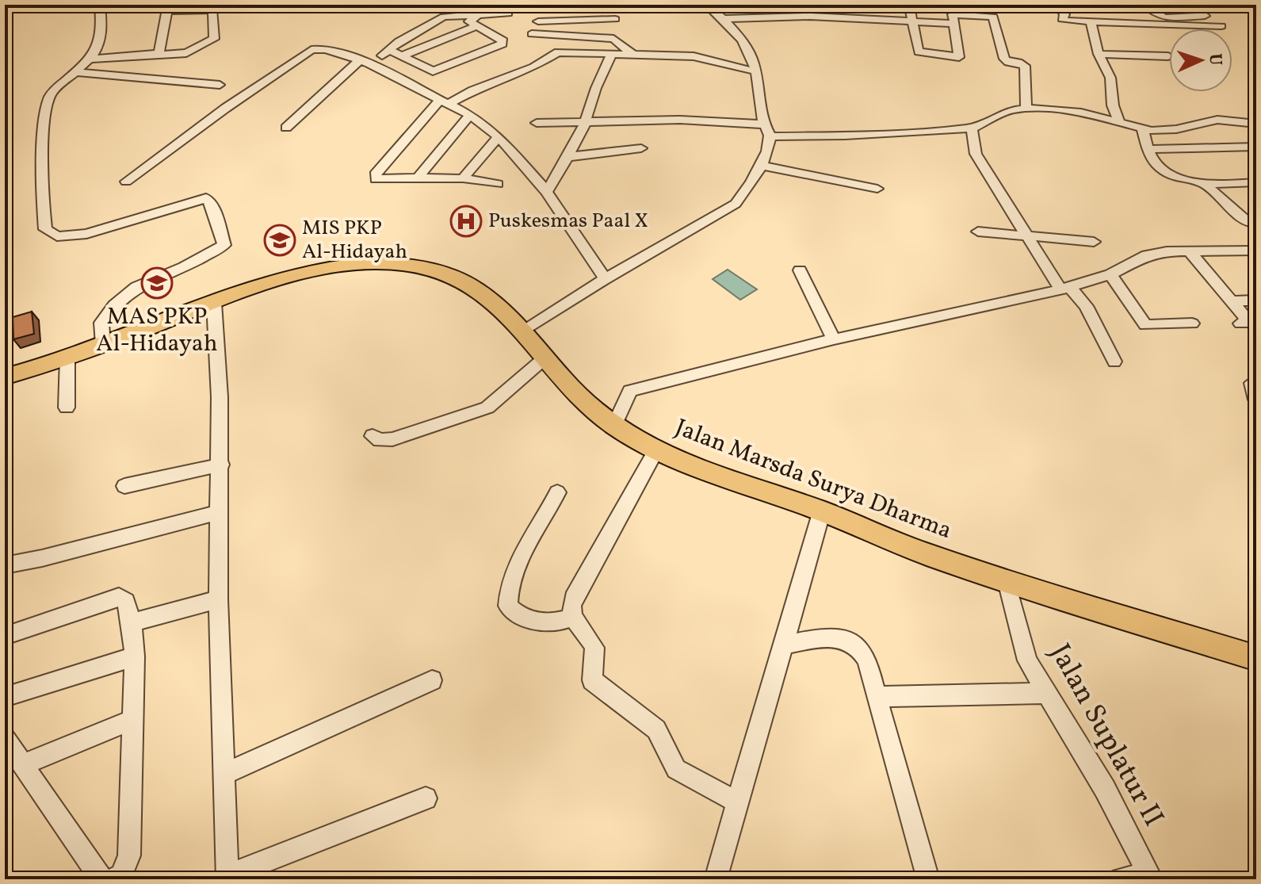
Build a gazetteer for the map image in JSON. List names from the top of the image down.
{
  "streets": {
    "highway": ["Jalan Marsda Surya Dharma"],
    "street": ["Jalan Suplatur II"]
  },
  "crossings": [
    ["Jalan Marsda Surya Dharma", "Jalan Suplatur II"]
  ],
  "places": {
    "hospital": ["Puskesmas Paal X"],
    "school or university": ["MIS PKP Al-Hidayah", "MAS PKP Al-Hidayah"]
  },
  "north": "right"
}
